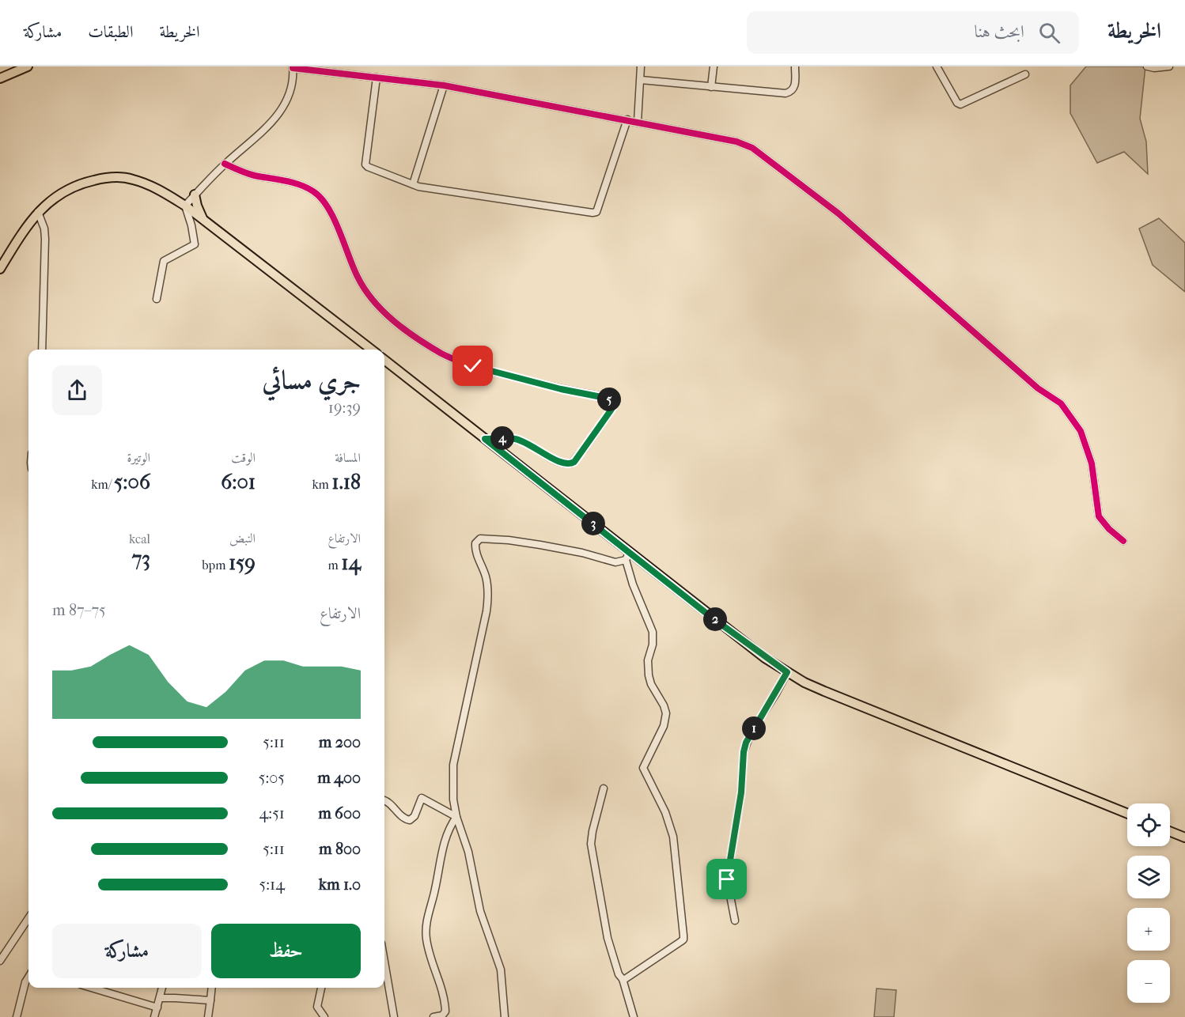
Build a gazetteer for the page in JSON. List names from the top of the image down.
{
  "page": {
    "header": "الخريطة",
    "search": "ابحث هنا",
    "nav": ["الخريطة", "الطبقات", "مشاركة"],
    "heading": ["جري مسائي", "19:39"],
    "pins": [
      "5",
      "4",
      "3",
      "2",
      "1"
    ],
    "stats": [
      ["المسافة", "1.18 km"],
      ["الوقت", "6:01"],
      ["الوتيرة", "5:06 /km"],
      ["الارتفاع", "14 m"],
      ["النبض", "159 bpm"],
      ["kcal", "73"]
    ],
    "chart": ["الارتفاع", "75–87 m"],
    "list": [
      {
        "name": "200 m",
        "note": "5:11"
      },
      {
        "name": "400 m",
        "note": "5:05"
      },
      {
        "name": "600 m",
        "note": "4:51"
      },
      {
        "name": "800 m",
        "note": "5:11"
      },
      {
        "name": "1.0 km",
        "note": "5:14"
      }
    ],
    "map_buttons": ["+", "−"],
    "buttons": ["حفظ", "مشاركة"]
  }
}
